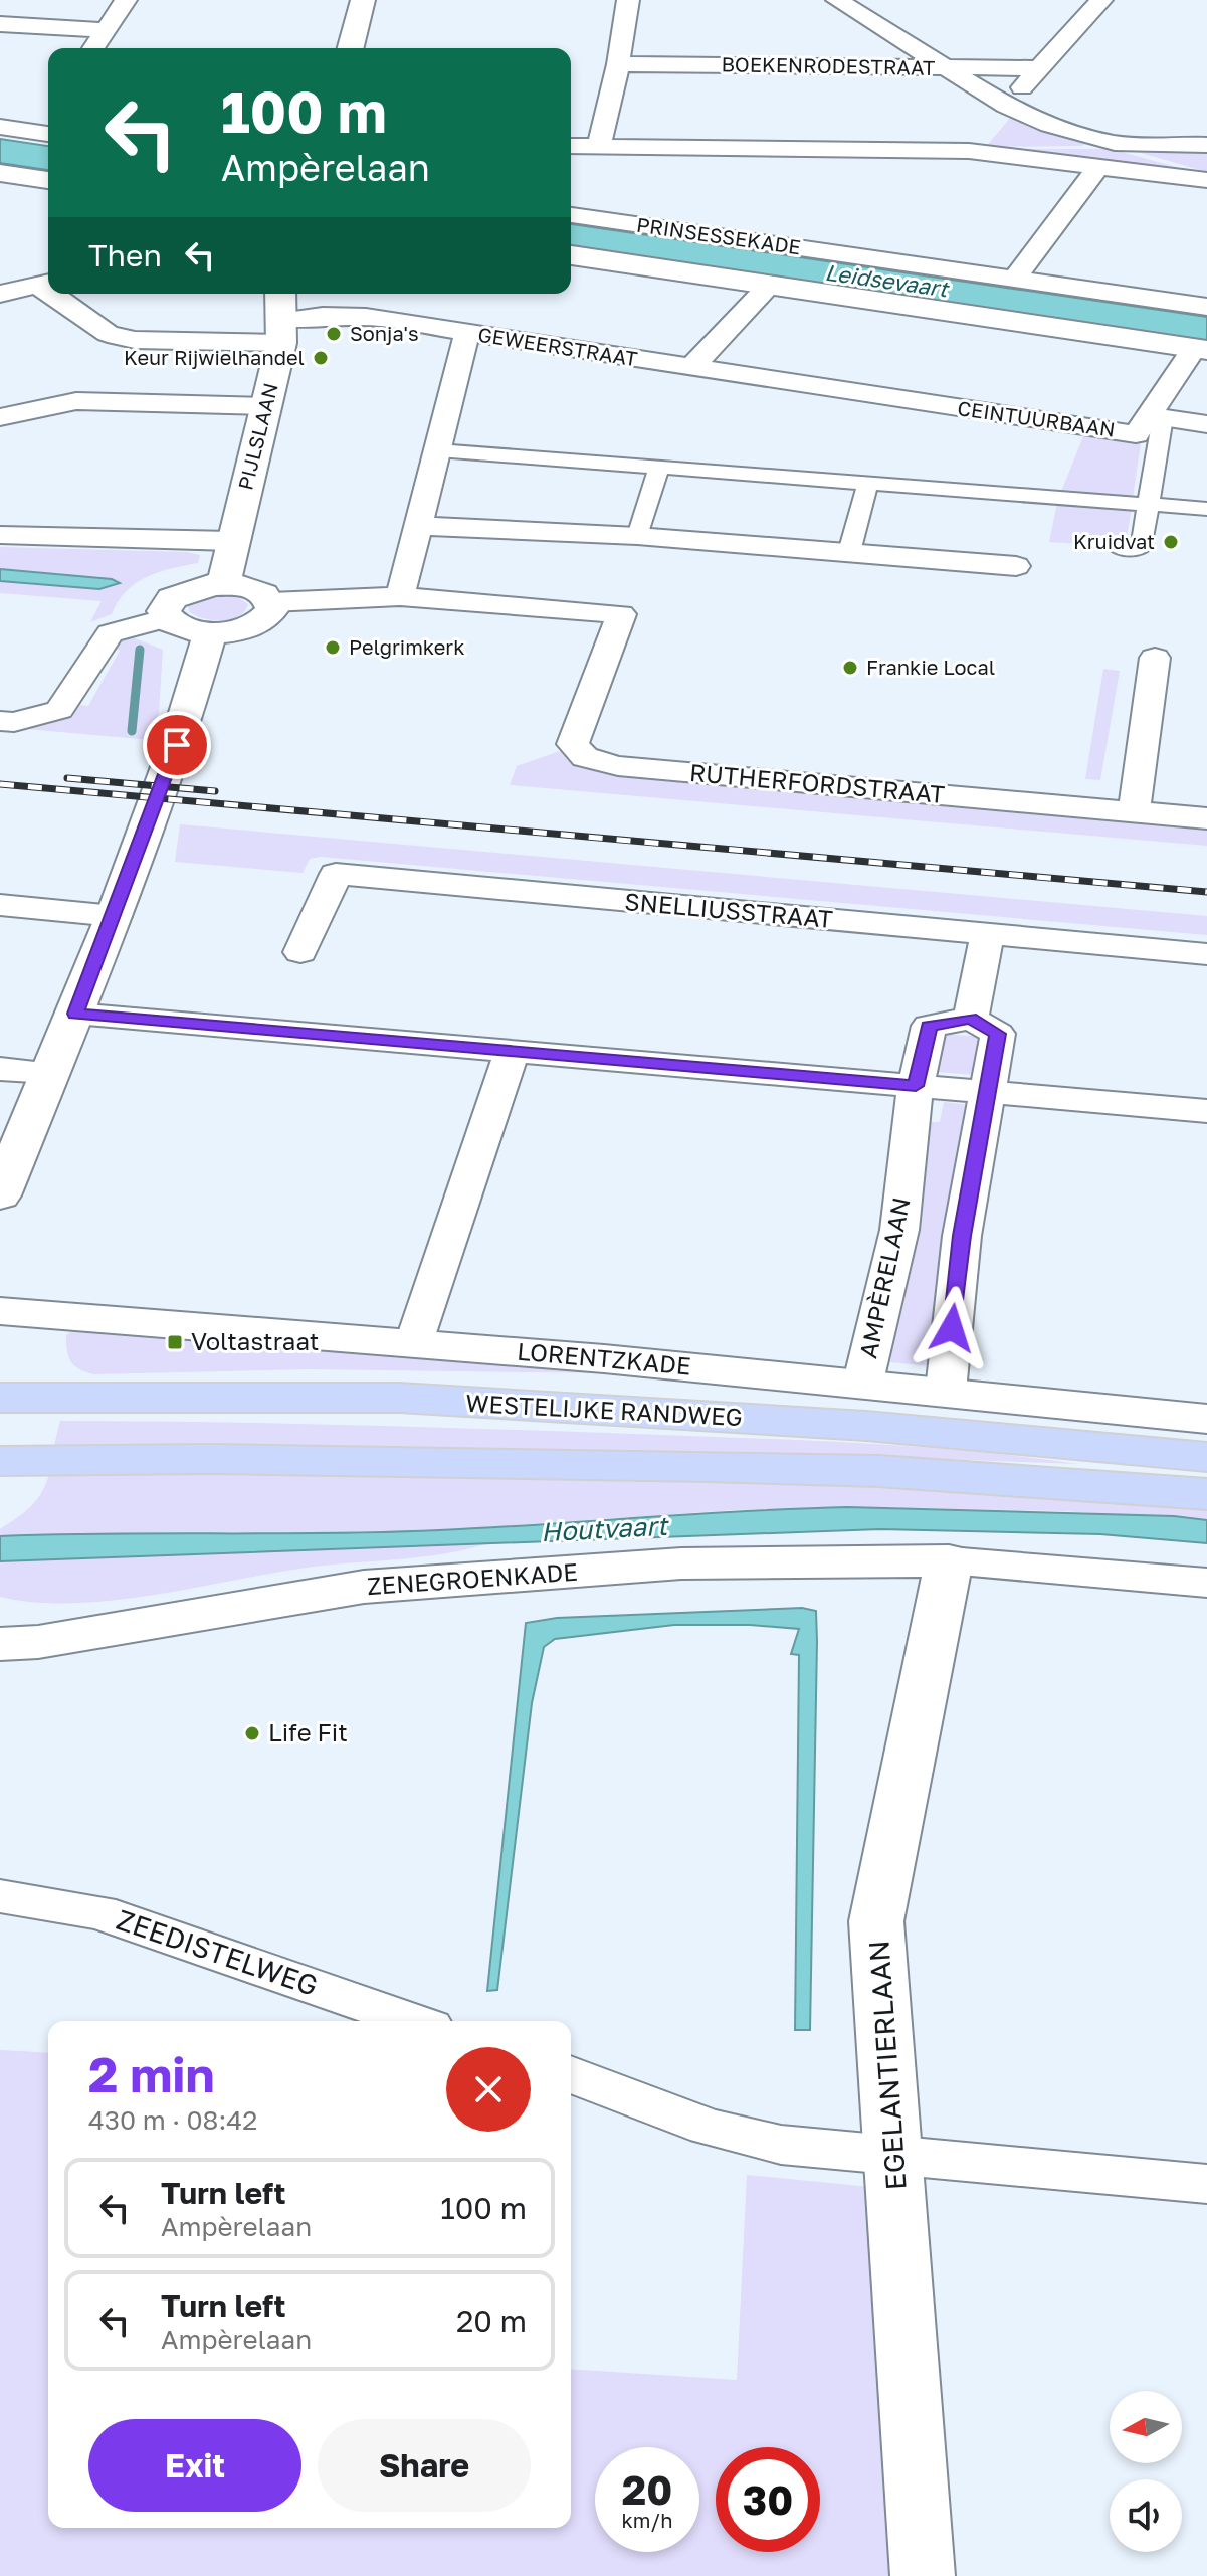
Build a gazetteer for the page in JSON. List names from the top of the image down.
{
  "streets": {
    "main road": ["WESTELIJKE RANDWEG"],
    "street": [
      "BOEKENRODESTRAAT",
      "PRINSESSEKADE",
      "GEWEERSTRAAT",
      "CEINTUURBAAN",
      "PIJLSLAAN",
      "RUTHERFORDSTRAAT",
      "SNELLIUSSTRAAT",
      "AMPÈRELAAN",
      "LORENTZKADE",
      "ZENEGROENKADE",
      "ZEEDISTELWEG",
      "EGELANTIERLAAN"
    ]
  },
  "crossings": [
    ["GEWEERSTRAAT", "CEINTUURBAAN"],
    ["GEWEERSTRAAT", "PIJLSLAAN"],
    ["AMPÈRELAAN", "LORENTZKADE"],
    ["ZENEGROENKADE", "EGELANTIERLAAN"]
  ],
  "water": ["Leidsevaart", "Houtvaart"],
  "places": {
    "other": [
      "Sonja's",
      "Keur Rijwielhandel",
      "Kruidvat",
      "Pelgrimkerk",
      "Frankie Local",
      "Life Fit"
    ],
    "transit": ["Voltastraat"]
  },
  "north": "left",
  "page": {
    "turn": ["100 m", "Ampèrelaan"],
    "then": "Then",
    "heading": ["2 min", "430 m · 08:42"],
    "list": [
      {
        "name": "Turn left",
        "note": "Ampèrelaan",
        "value": "100 m"
      },
      {
        "name": "Turn left",
        "note": "Ampèrelaan",
        "value": "20 m"
      }
    ],
    "buttons": ["Exit", "Share"],
    "speed": "20 km/h",
    "limit": "30"
  }
}
